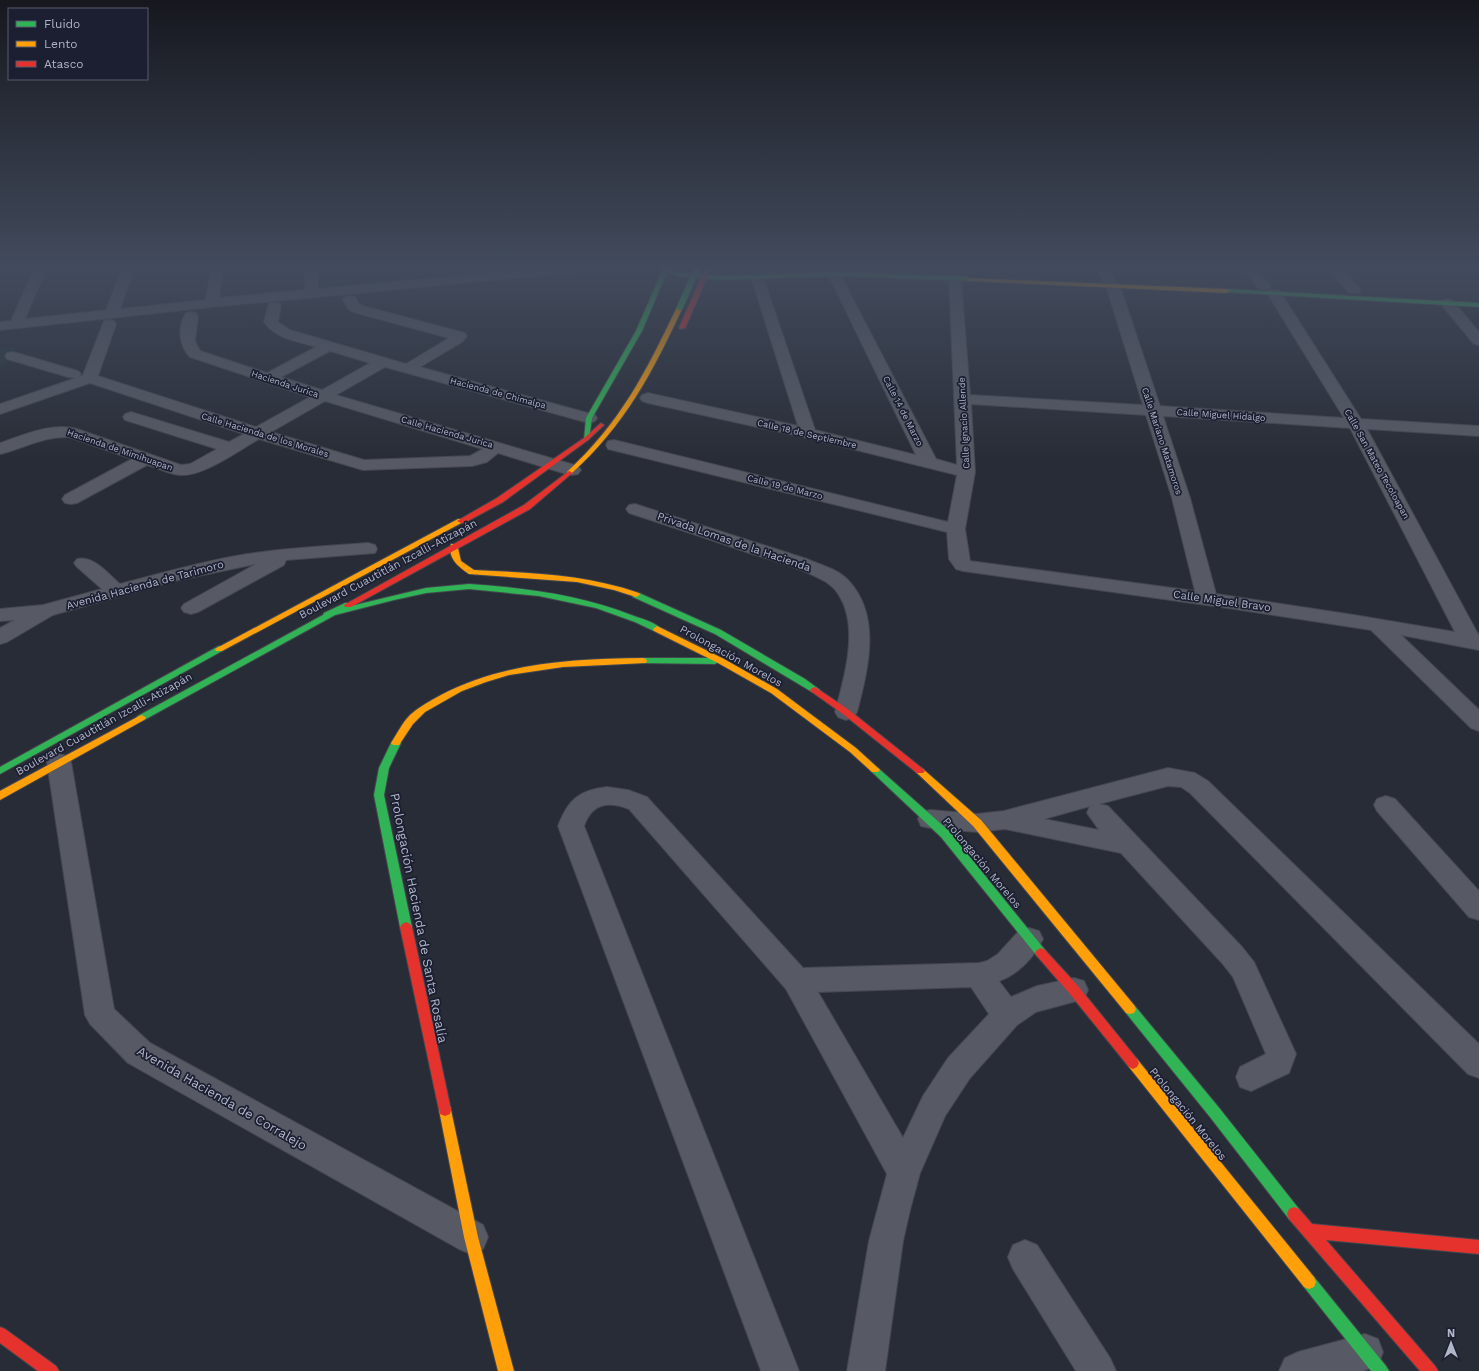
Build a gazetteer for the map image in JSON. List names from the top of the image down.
{
  "streets": {
    "main road": ["Boulevard Cuautitlán Izcalli-Atizapán", "Prolongación Morelos", "Prolongación Hacienda de Santa Rosalía"],
    "street": [
      "Hacienda Jurica",
      "Hacienda de Chimalpa",
      "Calle 14 de Marzo",
      "Calle Miguel Hidalgo",
      "Calle Ignacio Allende",
      "Calle Hacienda Jurica",
      "Calle 18 de Septiembre",
      "Calle Hacienda de los Morales",
      "Calle Mariano Matamoros",
      "Hacienda de Mimihuapan",
      "Calle San Mateo Tecoloapan",
      "Calle 19 de Marzo",
      "Privada Lomas de la Hacienda",
      "Avenida Hacienda de Tarimoro",
      "Calle Miguel Bravo",
      "Avenida Hacienda de Corralejo"
    ]
  },
  "crossings": [
    ["Hacienda Jurica", "Calle Hacienda Jurica"],
    ["Hacienda Jurica", "Hacienda de Mimihuapan"],
    ["Hacienda de Chimalpa", "Hacienda de Mimihuapan"],
    ["Calle 14 de Marzo", "Calle 18 de Septiembre"],
    ["Calle Miguel Hidalgo", "Calle Ignacio Allende"],
    ["Calle Miguel Hidalgo", "Calle Mariano Matamoros"],
    ["Calle Miguel Hidalgo", "Calle San Mateo Tecoloapan"],
    ["Calle Ignacio Allende", "Calle 18 de Septiembre"],
    ["Calle Ignacio Allende", "Calle 19 de Marzo"],
    ["Calle Ignacio Allende", "Calle Miguel Bravo"],
    ["Calle Hacienda Jurica", "Calle Hacienda de los Morales"],
    ["Calle Hacienda Jurica", "Hacienda de Mimihuapan"],
    ["Calle Hacienda Jurica", "Boulevard Cuautitlán Izcalli-Atizapán"],
    ["Calle Hacienda de los Morales", "Hacienda de Mimihuapan"],
    ["Calle Mariano Matamoros", "Calle Miguel Bravo"],
    ["Calle San Mateo Tecoloapan", "Calle Miguel Bravo"],
    ["Privada Lomas de la Hacienda", "Prolongación Morelos"],
    ["Boulevard Cuautitlán Izcalli-Atizapán", "Prolongación Morelos"],
    ["Boulevard Cuautitlán Izcalli-Atizapán", "Avenida Hacienda de Corralejo"],
    ["Prolongación Morelos", "Prolongación Hacienda de Santa Rosalía"],
    ["Prolongación Hacienda de Santa Rosalía", "Avenida Hacienda de Corralejo"]
  ],
  "legend": ["Fluido", "Lento", "Atasco"],
  "north": "top"
}
